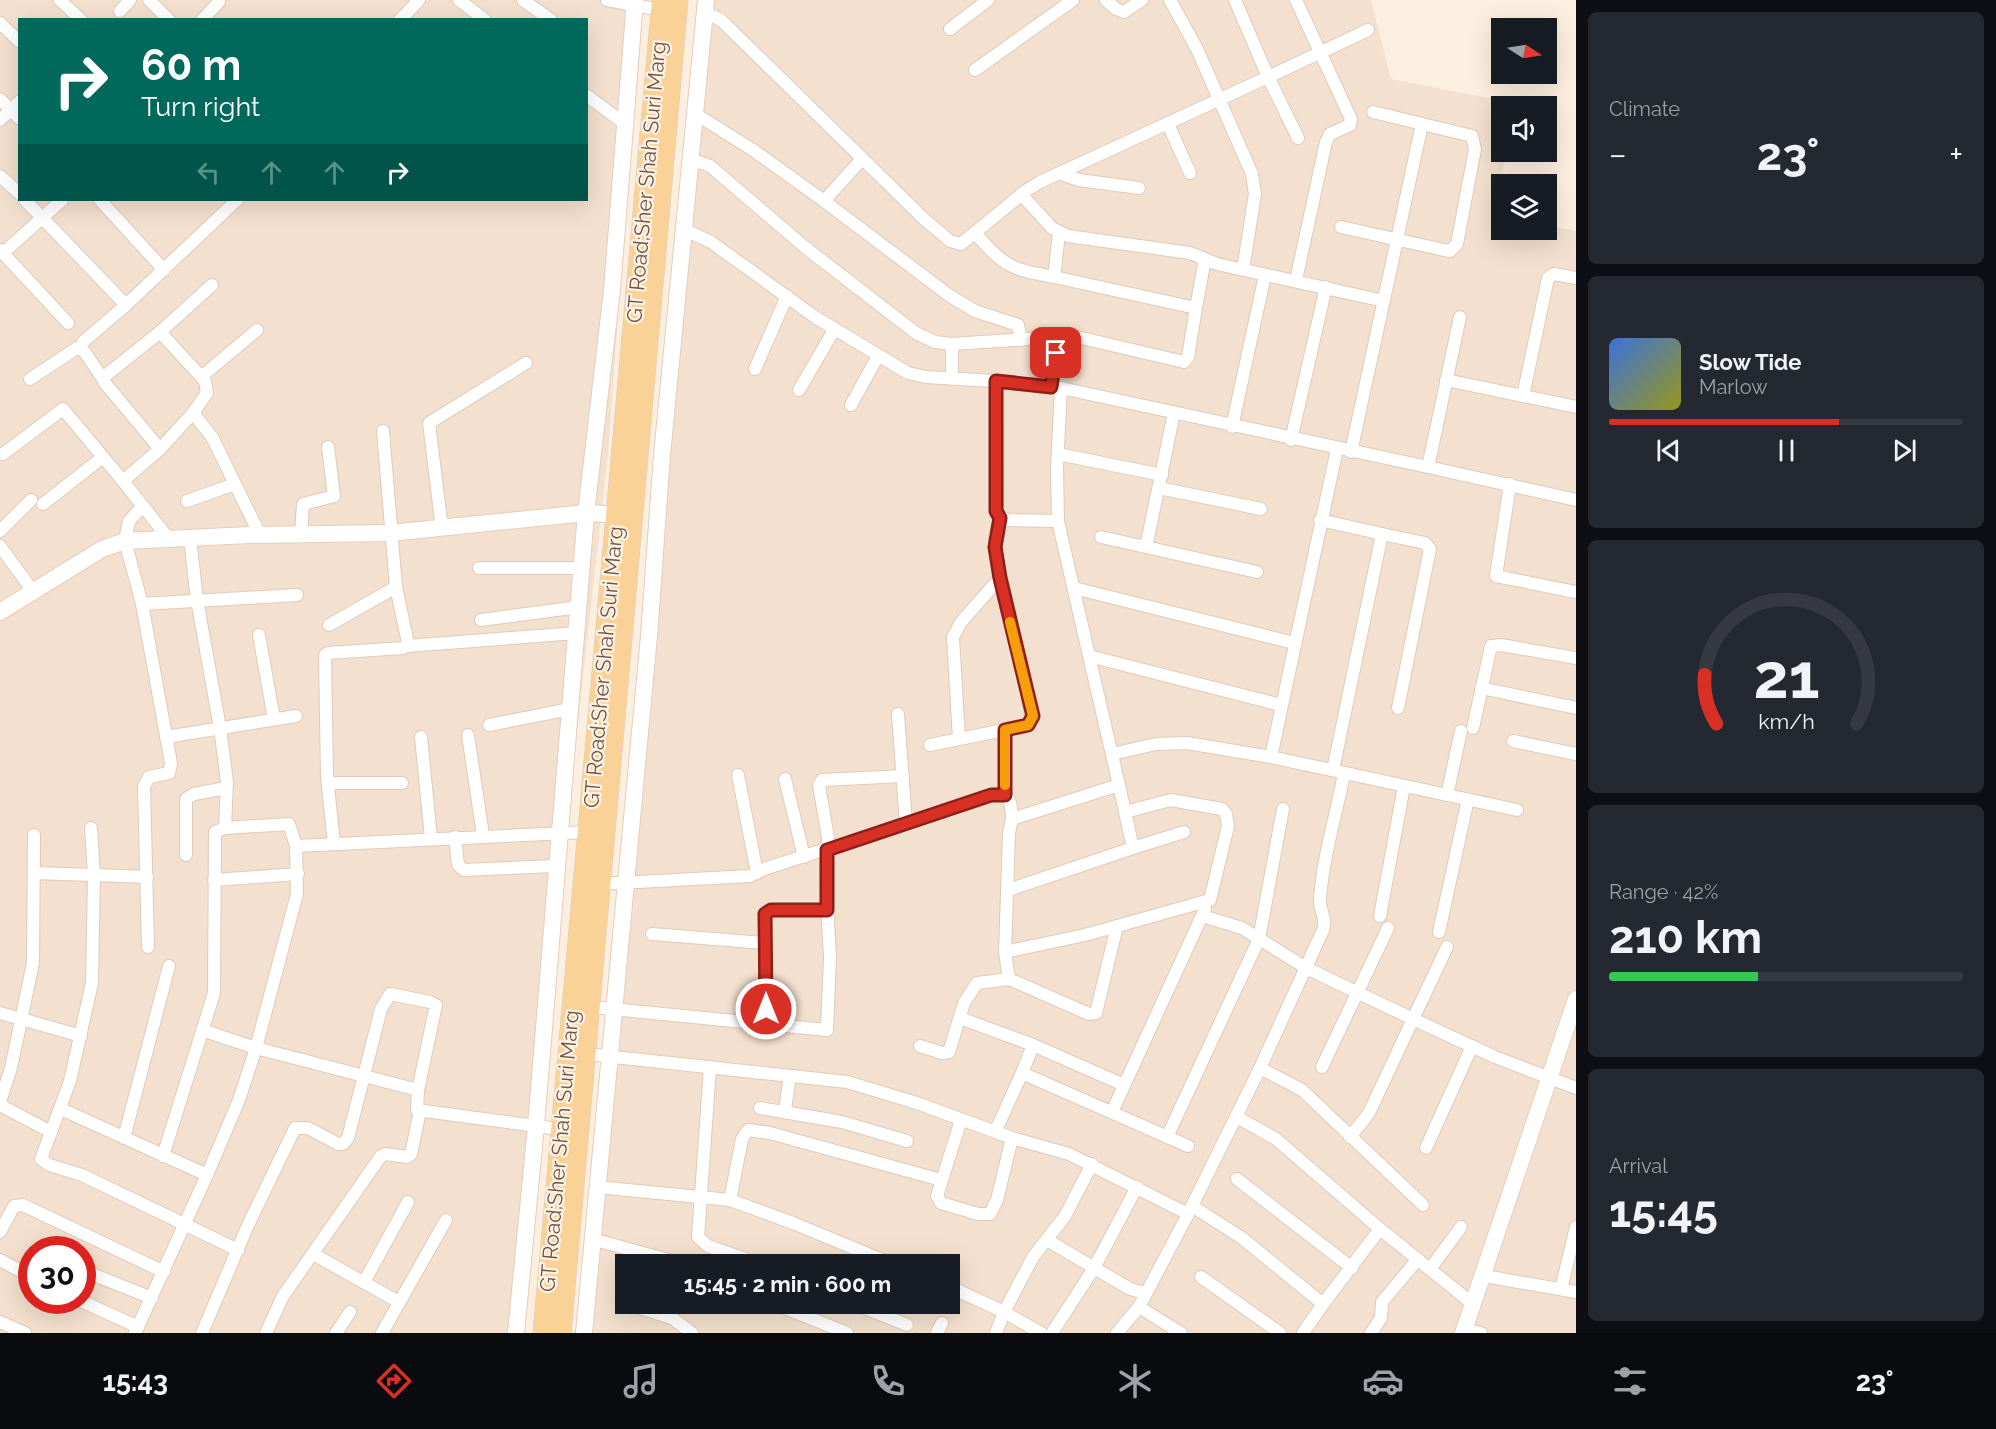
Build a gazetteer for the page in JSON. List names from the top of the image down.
{
  "streets": {
    "main road": ["GT Road;Sher Shah Suri Marg"]
  },
  "north": "right",
  "page": {
    "tile": [
      "Climate",
      ["Range · 42%", "210 km"],
      ["Arrival", "15:45"]
    ],
    "turn": ["60 m", "Turn right"],
    "heat": ["−", "23°", "+"],
    "song": ["Slow Tide", "Marlow"],
    "limit": "30",
    "trip": "15:45 · 2 min · 600 m",
    "tabs": ["15:43", "23°"],
    "gauge": ["21", "km/h"]
  }
}
